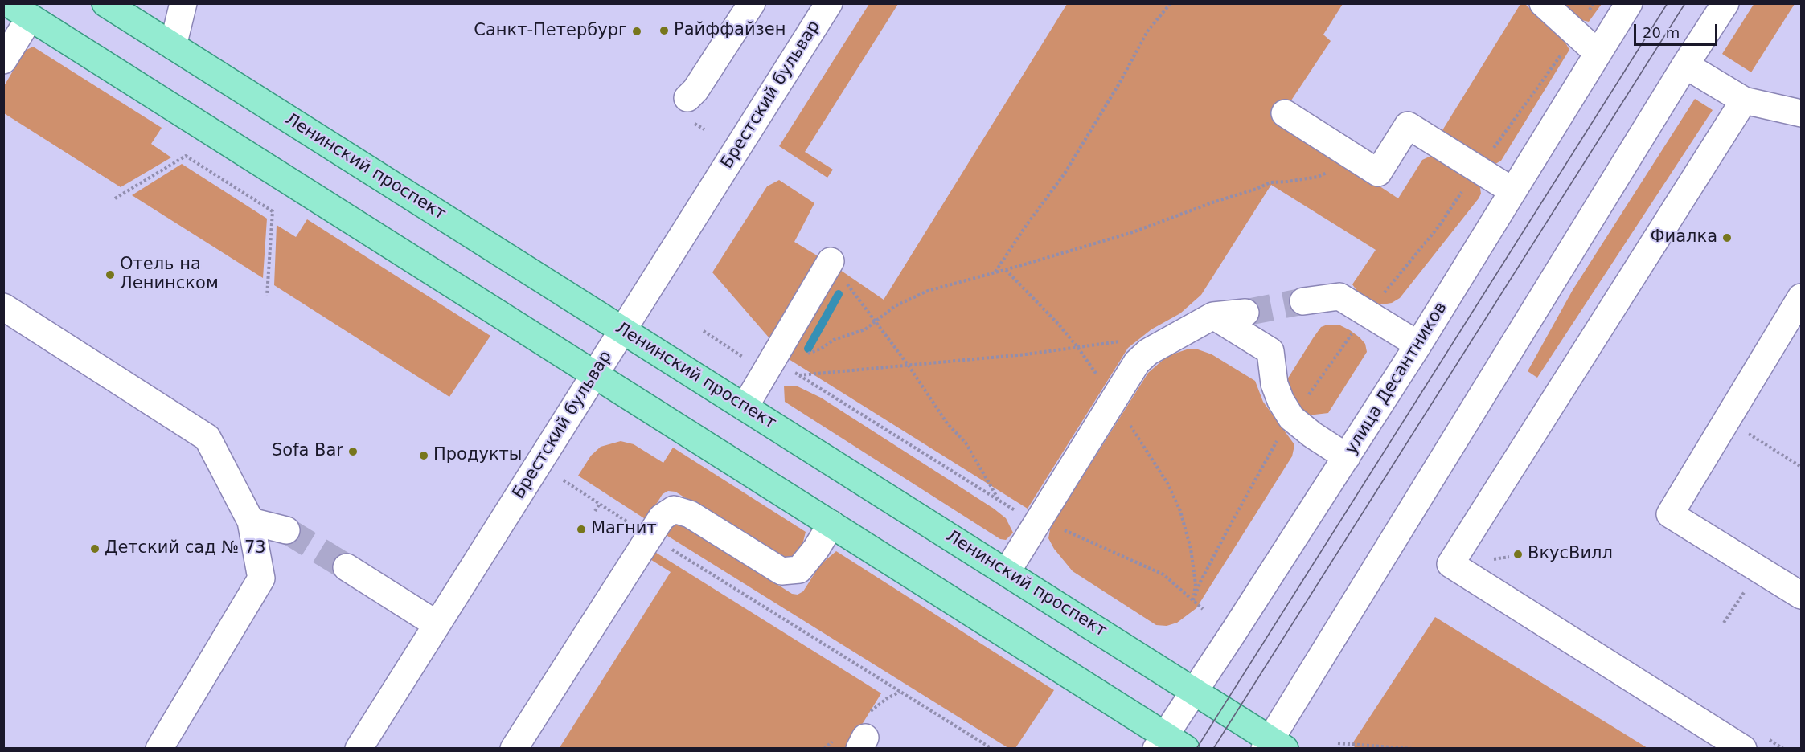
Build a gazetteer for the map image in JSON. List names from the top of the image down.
{
  "streets": {
    "main road": ["Ленинский проспект"],
    "street": ["Брестский бульвар", "улица Десантников"]
  },
  "crossings": [
    ["Брестский бульвар", "Ленинский проспект"],
    ["Ленинский проспект", "улица Десантников"]
  ],
  "places": [
    "Райффайзен",
    "Санкт-Петербург",
    "Фиалка",
    "Отель на Ленинском",
    "Sofa Bar",
    "Продукты",
    "Магнит",
    "Детский сад № 73",
    "ВкусВилл"
  ],
  "scale_bar": "20 m"
}
